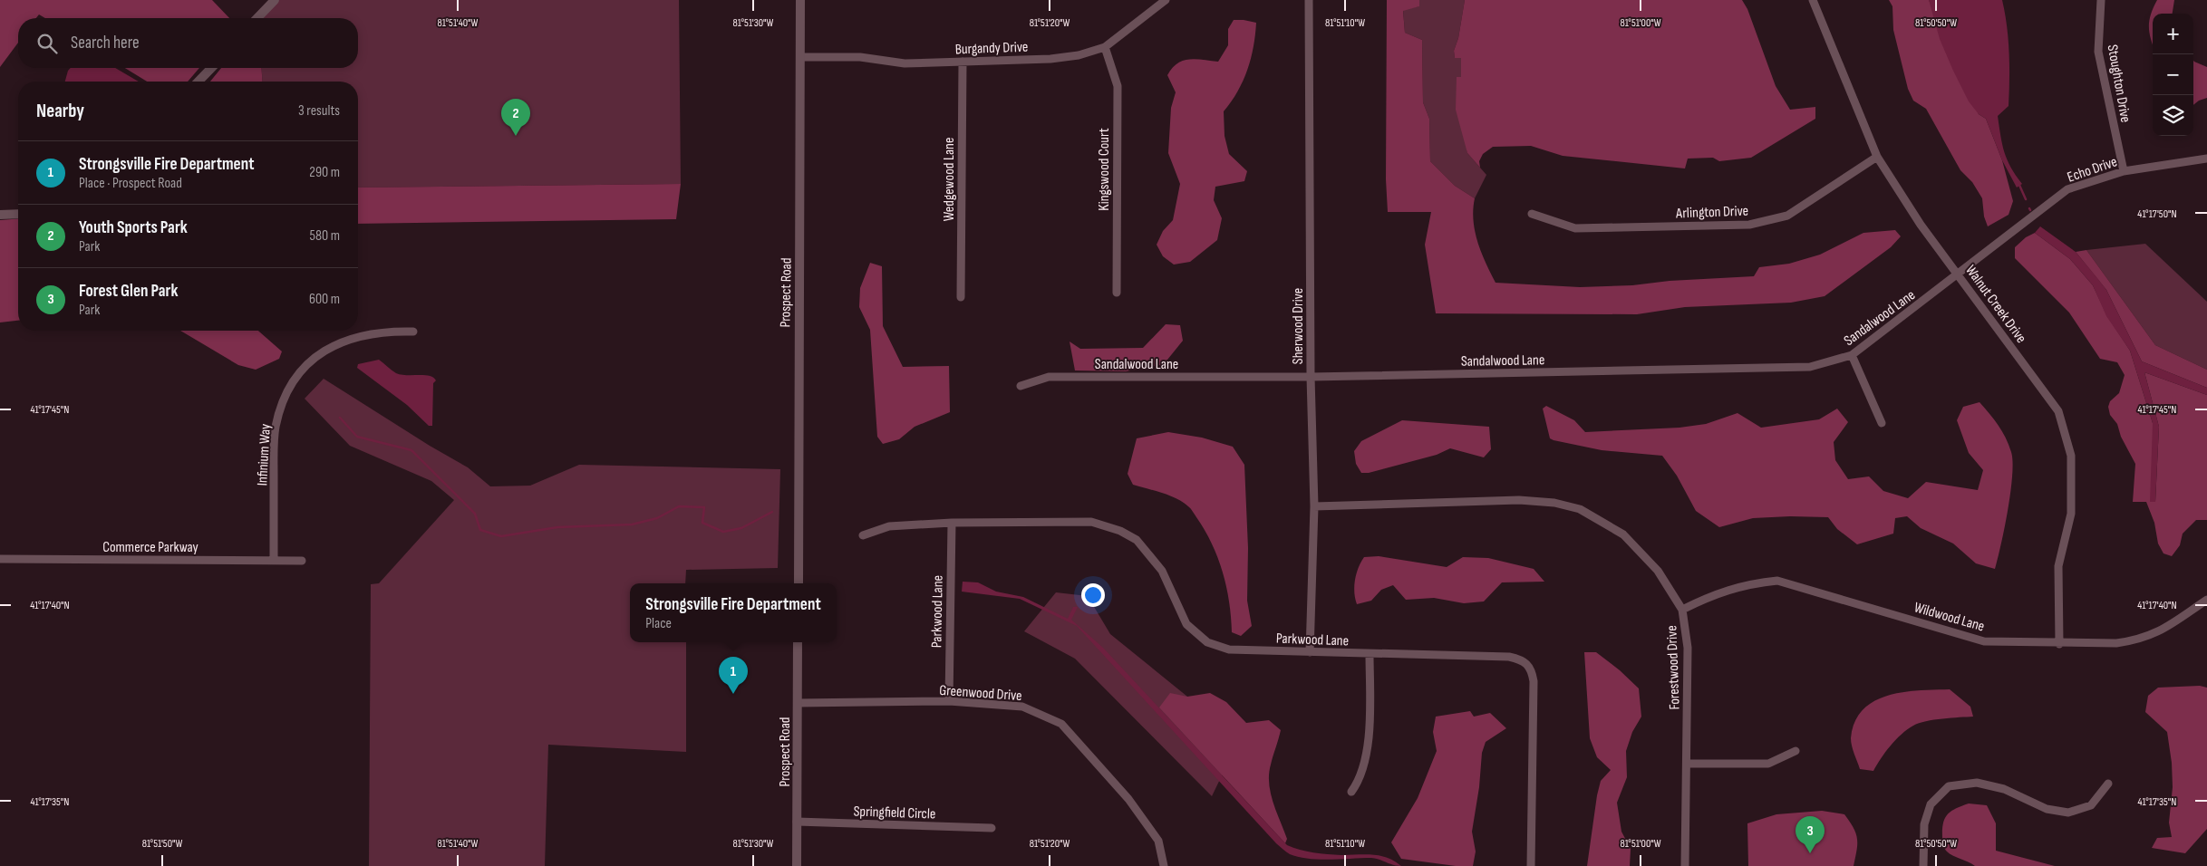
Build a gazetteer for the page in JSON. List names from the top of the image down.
{
  "streets": {
    "street": [
      "Burgandy Drive",
      "Stoughton Drive",
      "Echo Drive",
      "Kingswood Court",
      "Wedgewood Lane",
      "Arlington Drive",
      "Prospect Road",
      "Walnut Creek Drive",
      "Sandalwood Lane",
      "Sherwood Drive",
      "Infinium Way",
      "Commerce Parkway",
      "Parkwood Lane",
      "Wildwood Lane",
      "Forestwood Drive",
      "Greenwood Drive",
      "Springfield Circle"
    ]
  },
  "crossings": [
    ["Burgandy Drive", "Kingswood Court"],
    ["Burgandy Drive", "Wedgewood Lane"],
    ["Burgandy Drive", "Prospect Road"],
    ["Stoughton Drive", "Echo Drive"],
    ["Echo Drive", "Walnut Creek Drive"],
    ["Echo Drive", "Sandalwood Lane"],
    ["Arlington Drive", "Walnut Creek Drive"],
    ["Prospect Road", "Greenwood Drive"],
    ["Prospect Road", "Springfield Circle"],
    ["Walnut Creek Drive", "Sandalwood Lane"],
    ["Walnut Creek Drive", "Wildwood Lane"],
    ["Sandalwood Lane", "Sherwood Drive"],
    ["Sherwood Drive", "Parkwood Lane"],
    ["Sherwood Drive", "Forestwood Drive"],
    ["Infinium Way", "Commerce Parkway"],
    ["Parkwood Lane", "Greenwood Drive"],
    ["Wildwood Lane", "Forestwood Drive"]
  ],
  "page": {
    "map_buttons": ["+", "−"],
    "search": "Search here",
    "heading": ["Nearby", "3 results"],
    "pins": ["2", "1", "3"],
    "list": [
      {
        "mark": "1",
        "name": "Strongsville Fire Department",
        "note": "Place · Prospect Road",
        "value": "290 m"
      },
      {
        "mark": "2",
        "name": "Youth Sports Park",
        "note": "Park",
        "value": "580 m"
      },
      {
        "mark": "3",
        "name": "Forest Glen Park",
        "note": "Park",
        "value": "600 m"
      }
    ],
    "popup": ["Strongsville Fire Department", "Place"]
  },
  "coordinates": [
    "81°51'40\"W",
    "81°51'30\"W",
    "81°51'20\"W",
    "81°51'10\"W",
    "81°51'00\"W",
    "81°50'50\"W",
    "41°17'50\"N",
    "41°17'45\"N",
    "41°17'40\"N",
    "41°17'35\"N",
    "81°51'50\"W"
  ]
}
